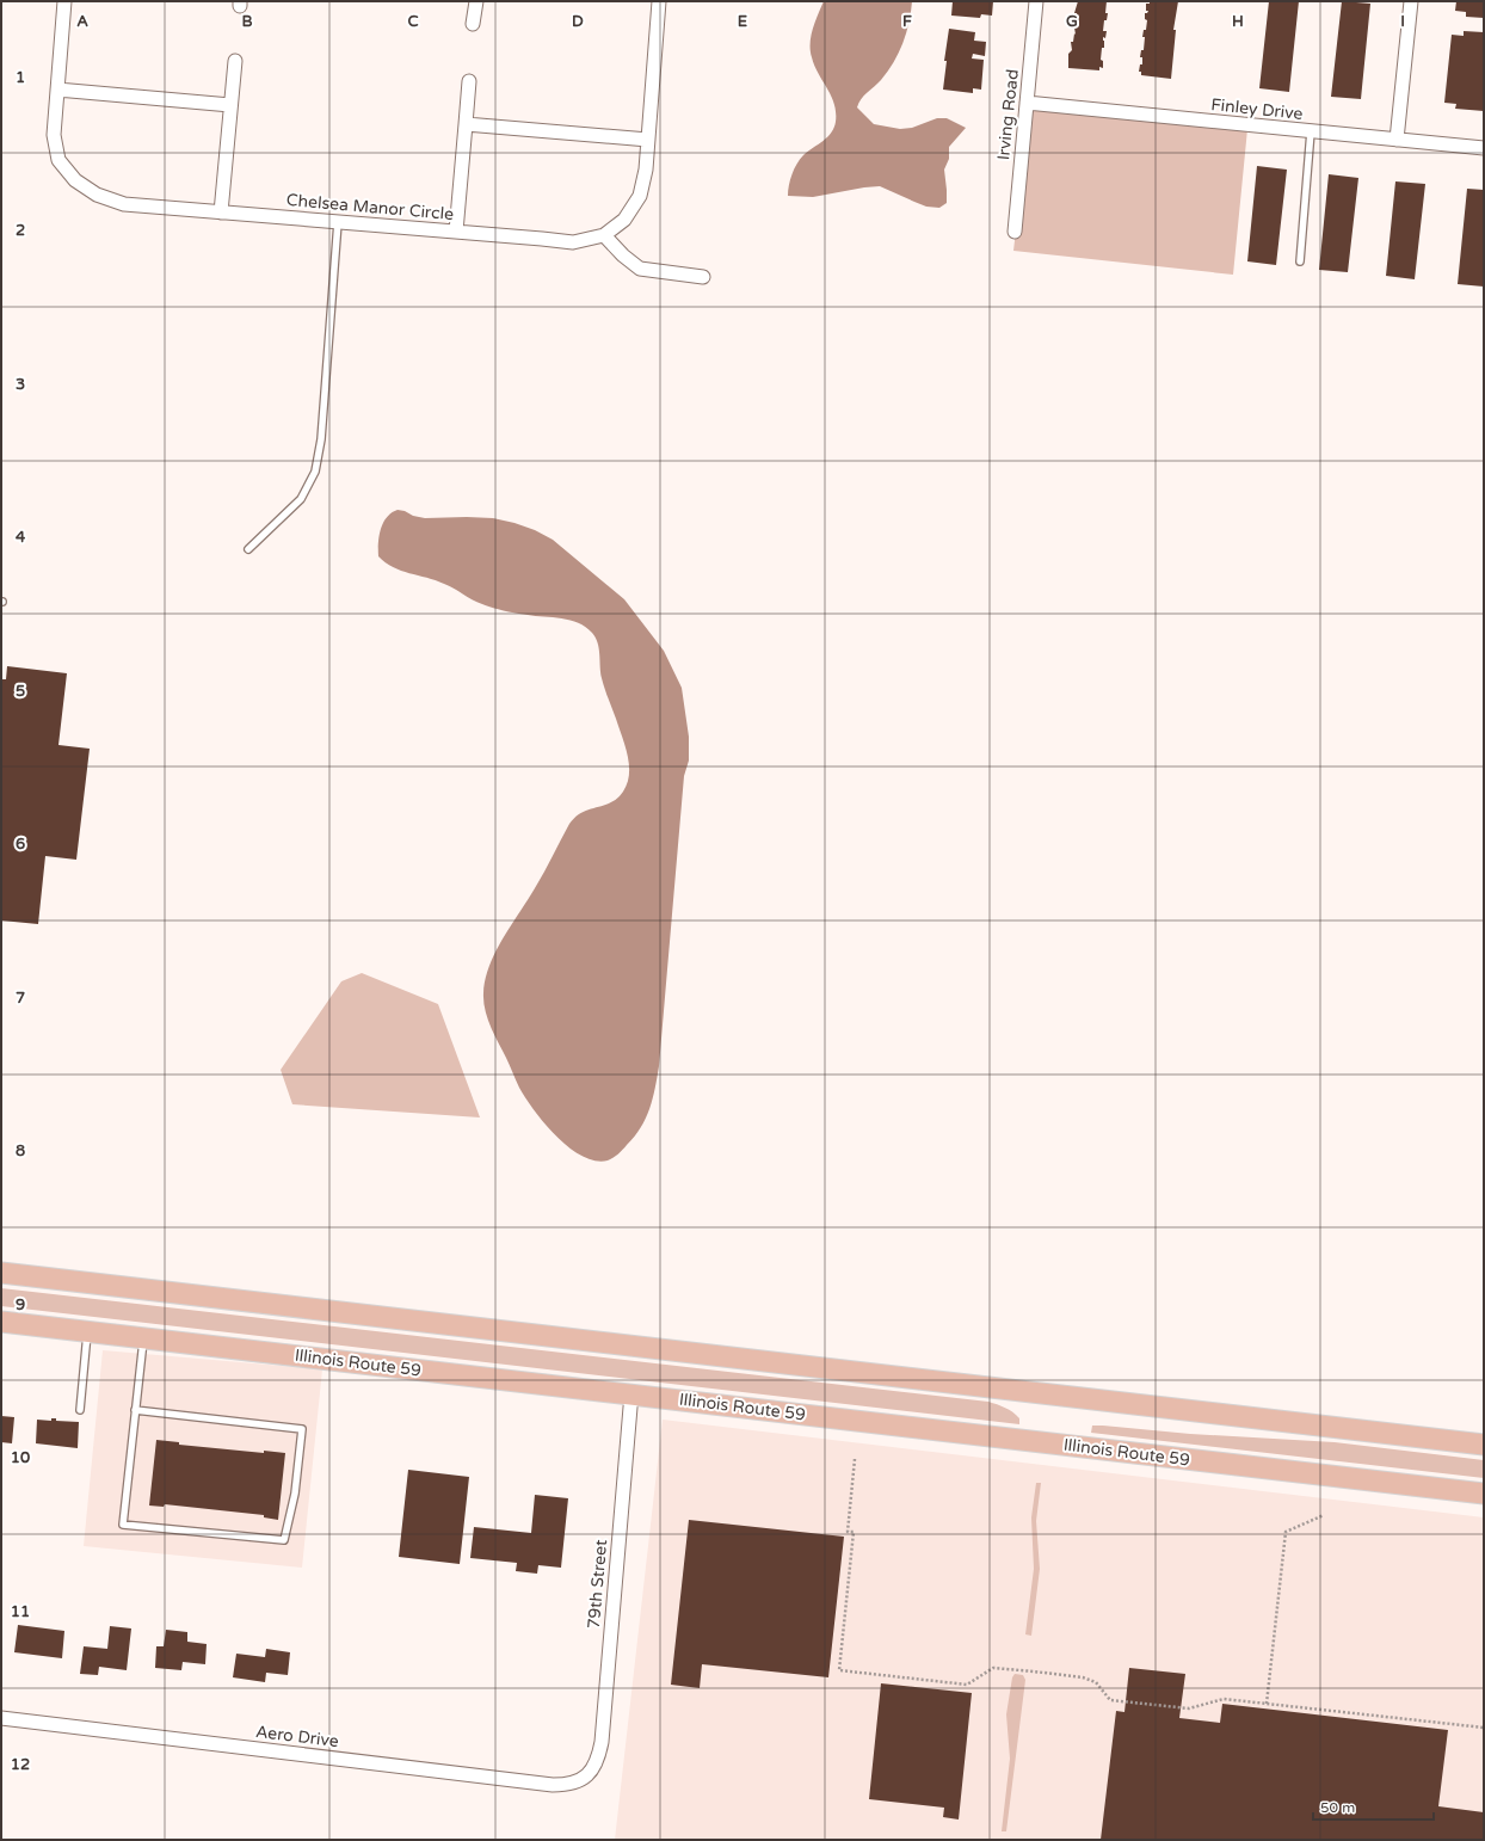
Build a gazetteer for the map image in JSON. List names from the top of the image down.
{
  "streets": {
    "main road": ["Illinois Route 59"],
    "street": [
      "Finley Drive",
      "Irving Road",
      "Chelsea Manor Circle",
      "79th Street",
      "Aero Drive"
    ]
  },
  "crossings": [
    ["Finley Drive", "Irving Road"],
    ["Illinois Route 59", "79th Street"],
    ["79th Street", "Aero Drive"]
  ],
  "scale_bar": "50 m",
  "grid": {
    "columns": [
      "A",
      "B",
      "C",
      "D",
      "E",
      "F",
      "G",
      "H",
      "I"
    ],
    "rows": [
      "1",
      "2",
      "3",
      "4",
      "5",
      "6",
      "7",
      "8",
      "9",
      "10",
      "11",
      "12"
    ]
  }
}
